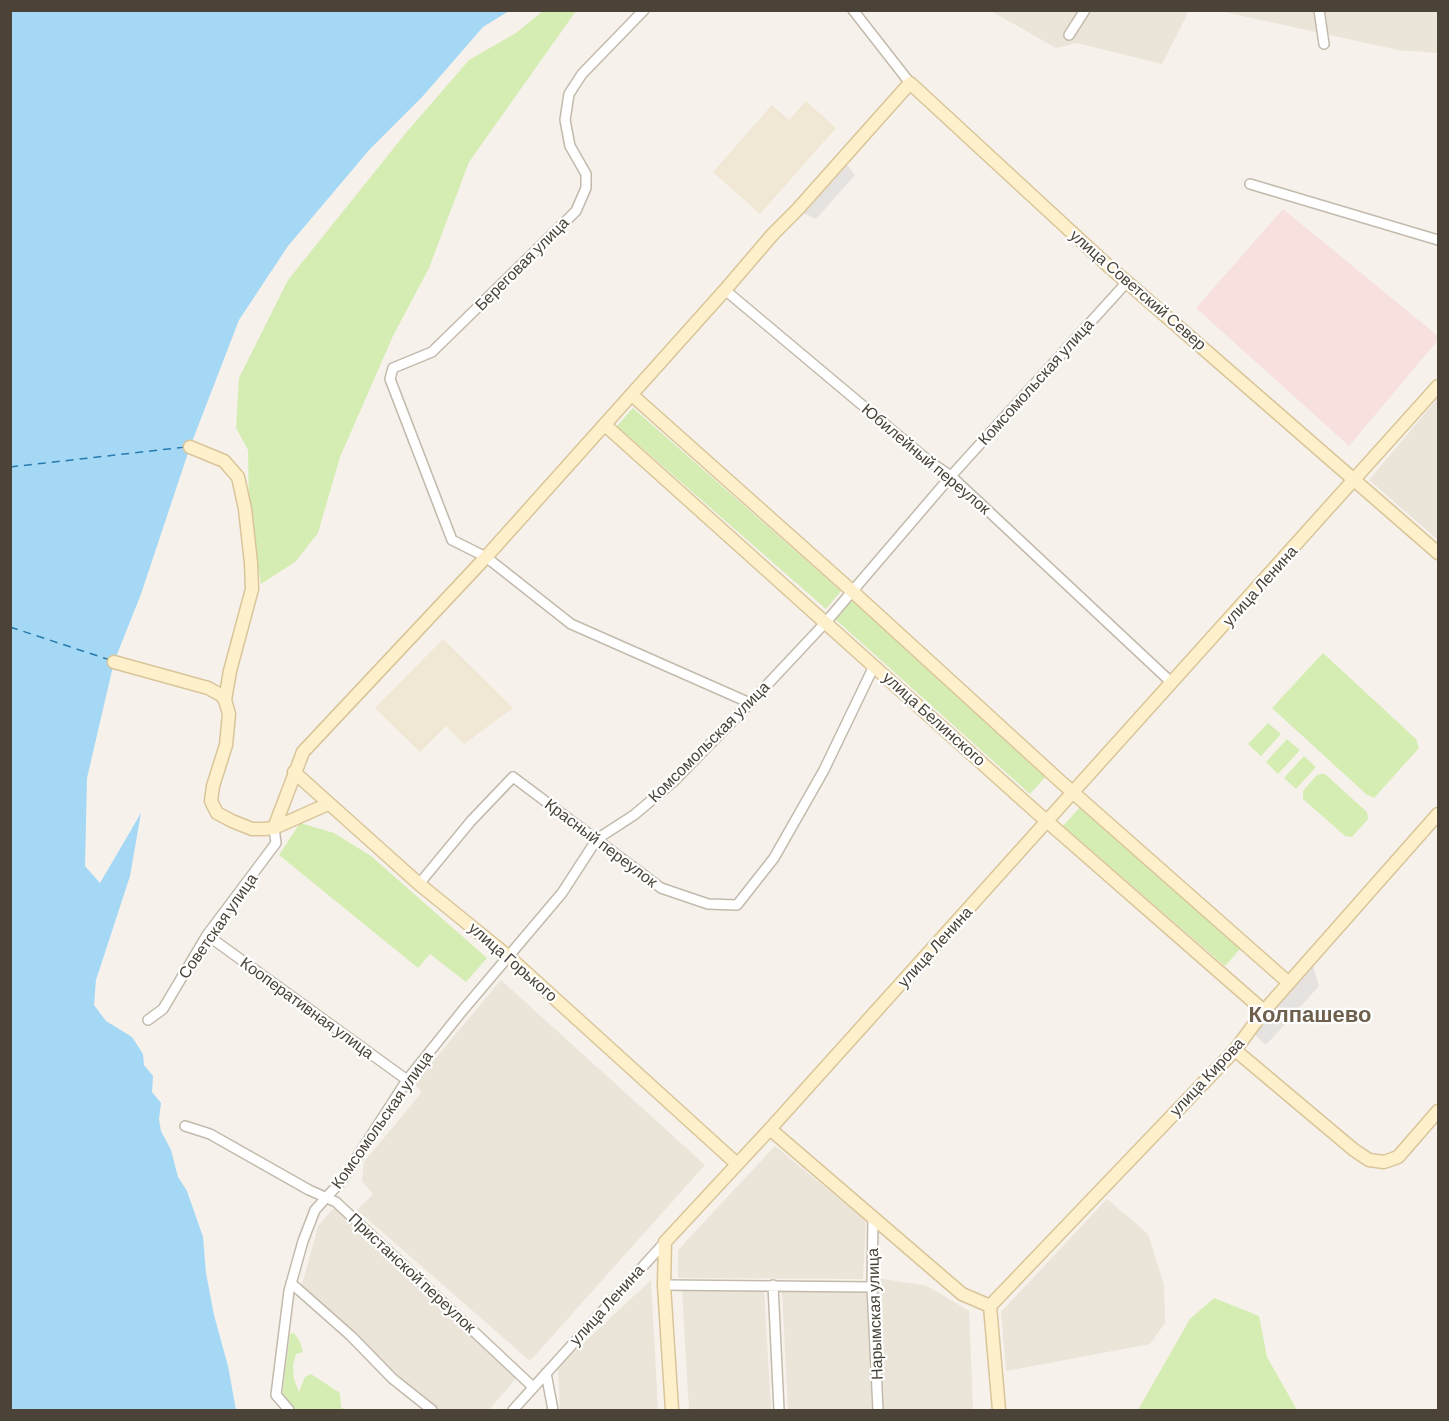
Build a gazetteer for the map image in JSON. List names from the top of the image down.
{
  "streets": {
    "street": [
      "Береговая улица",
      "улица Советский Север",
      "Комсомольская улица",
      "Юбилейный переулок",
      "улица Ленина",
      "улица Белинского",
      "Красный переулок",
      "Советская улица",
      "улица Горького",
      "Кооперативная улица",
      "улица Кирова",
      "Пристанской переулок",
      "Нарымская улица"
    ]
  },
  "crossings": [
    ["улица Советский Север", "Комсомольская улица"],
    ["улица Советский Север", "улица Ленина"],
    ["Комсомольская улица", "Юбилейный переулок"],
    ["Комсомольская улица", "улица Белинского"],
    ["Комсомольская улица", "Красный переулок"],
    ["Комсомольская улица", "улица Горького"],
    ["Комсомольская улица", "Кооперативная улица"],
    ["Комсомольская улица", "Пристанской переулок"],
    ["Юбилейный переулок", "улица Ленина"],
    ["улица Ленина", "улица Белинского"],
    ["улица Ленина", "улица Горького"],
    ["улица Ленина", "Пристанской переулок"],
    ["улица Белинского", "Красный переулок"],
    ["улица Белинского", "улица Кирова"],
    ["Красный переулок", "улица Горького"],
    ["Советская улица", "Кооперативная улица"]
  ],
  "districts": ["Колпашево"]
}
